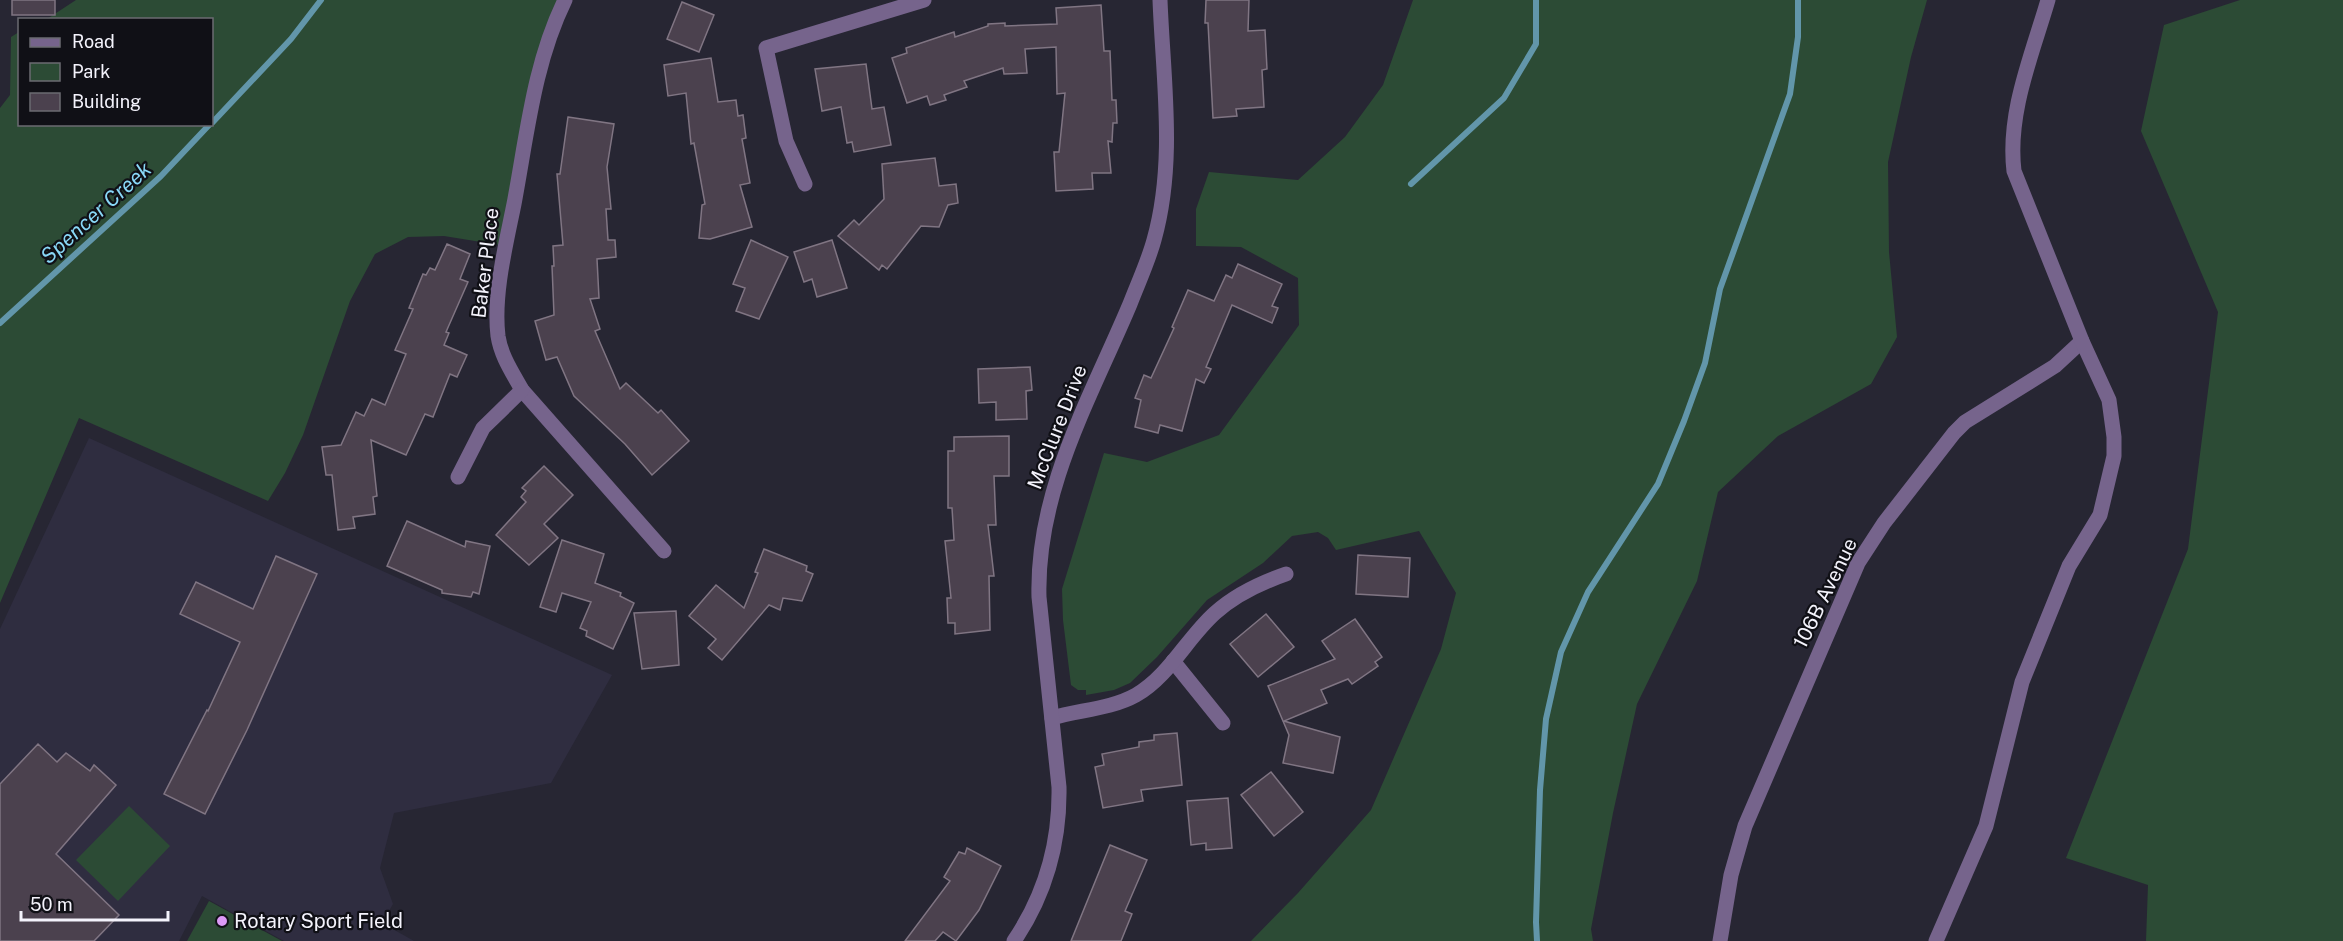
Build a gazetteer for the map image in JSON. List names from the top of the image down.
{
  "streets": {
    "street": ["Baker Place", "McClure Drive", "106B Avenue"]
  },
  "water": ["Spencer Creek"],
  "places": ["Rotary Sport Field"],
  "legend": ["Road", "Park", "Building"],
  "scale_bar": "50 m"
}
